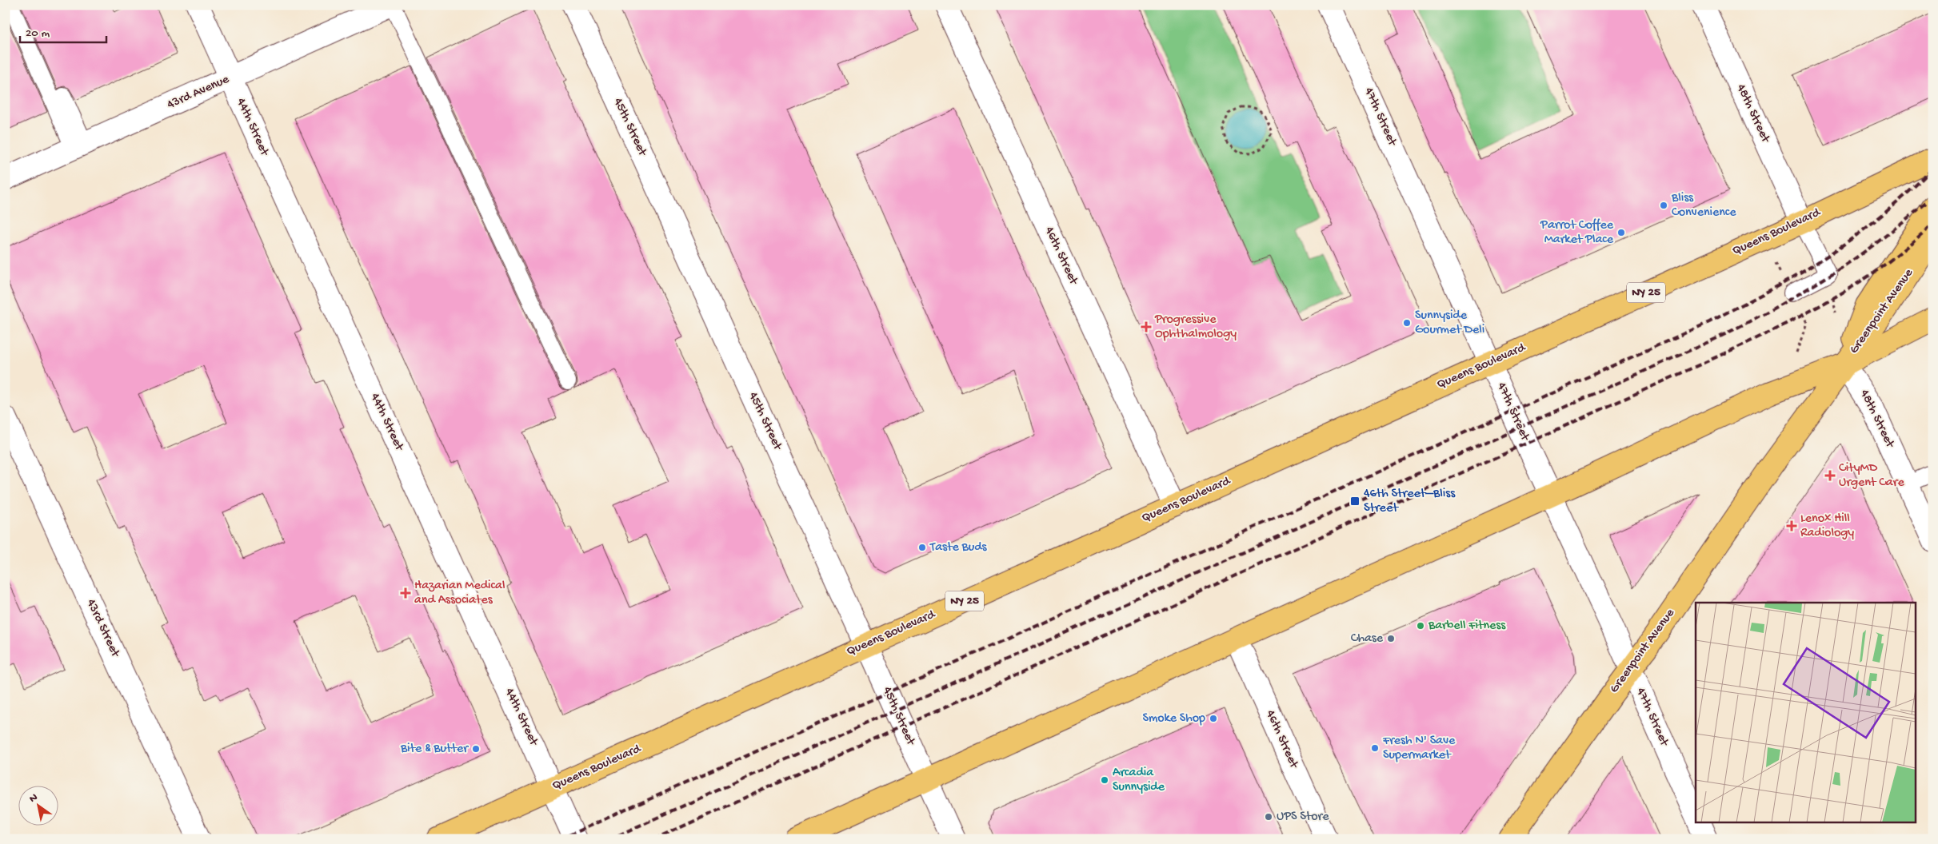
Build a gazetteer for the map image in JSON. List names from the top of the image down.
{
  "streets": {
    "main road": ["Queens Boulevard", "NY 25", "Greenpoint Avenue"],
    "street": [
      "43rd Avenue",
      "48th Street",
      "47th Street",
      "44th Street",
      "45th Street",
      "46th Street",
      "43rd Street"
    ]
  },
  "crossings": [
    ["43rd Avenue", "44th Street"],
    ["48th Street", "Queens Boulevard"],
    ["48th Street", "Greenpoint Avenue"],
    ["47th Street", "Queens Boulevard"],
    ["47th Street", "Greenpoint Avenue"],
    ["44th Street", "Queens Boulevard"],
    ["45th Street", "Queens Boulevard"],
    ["Queens Boulevard", "46th Street"]
  ],
  "places": {
    "other": [
      "Bliss Convenience",
      "Parrot Coffee Market Place",
      "Sunnyside Gourmet Deli",
      "Taste Buds",
      "Barbell Fitness",
      "Chase",
      "Smoke Shop",
      "Fresh N' Save Supermarket",
      "Bite & Butter",
      "Arcadia Sunnyside",
      "UPS Store"
    ],
    "health": [
      "Progressive Ophthalmology",
      "CityMD Urgent Care",
      "Lenox Hill Radiology",
      "Hazarian Medical and Associates"
    ],
    "transit": ["46th Street–Bliss Street"]
  },
  "scale_bar": "20 m",
  "north": "top left"
}
